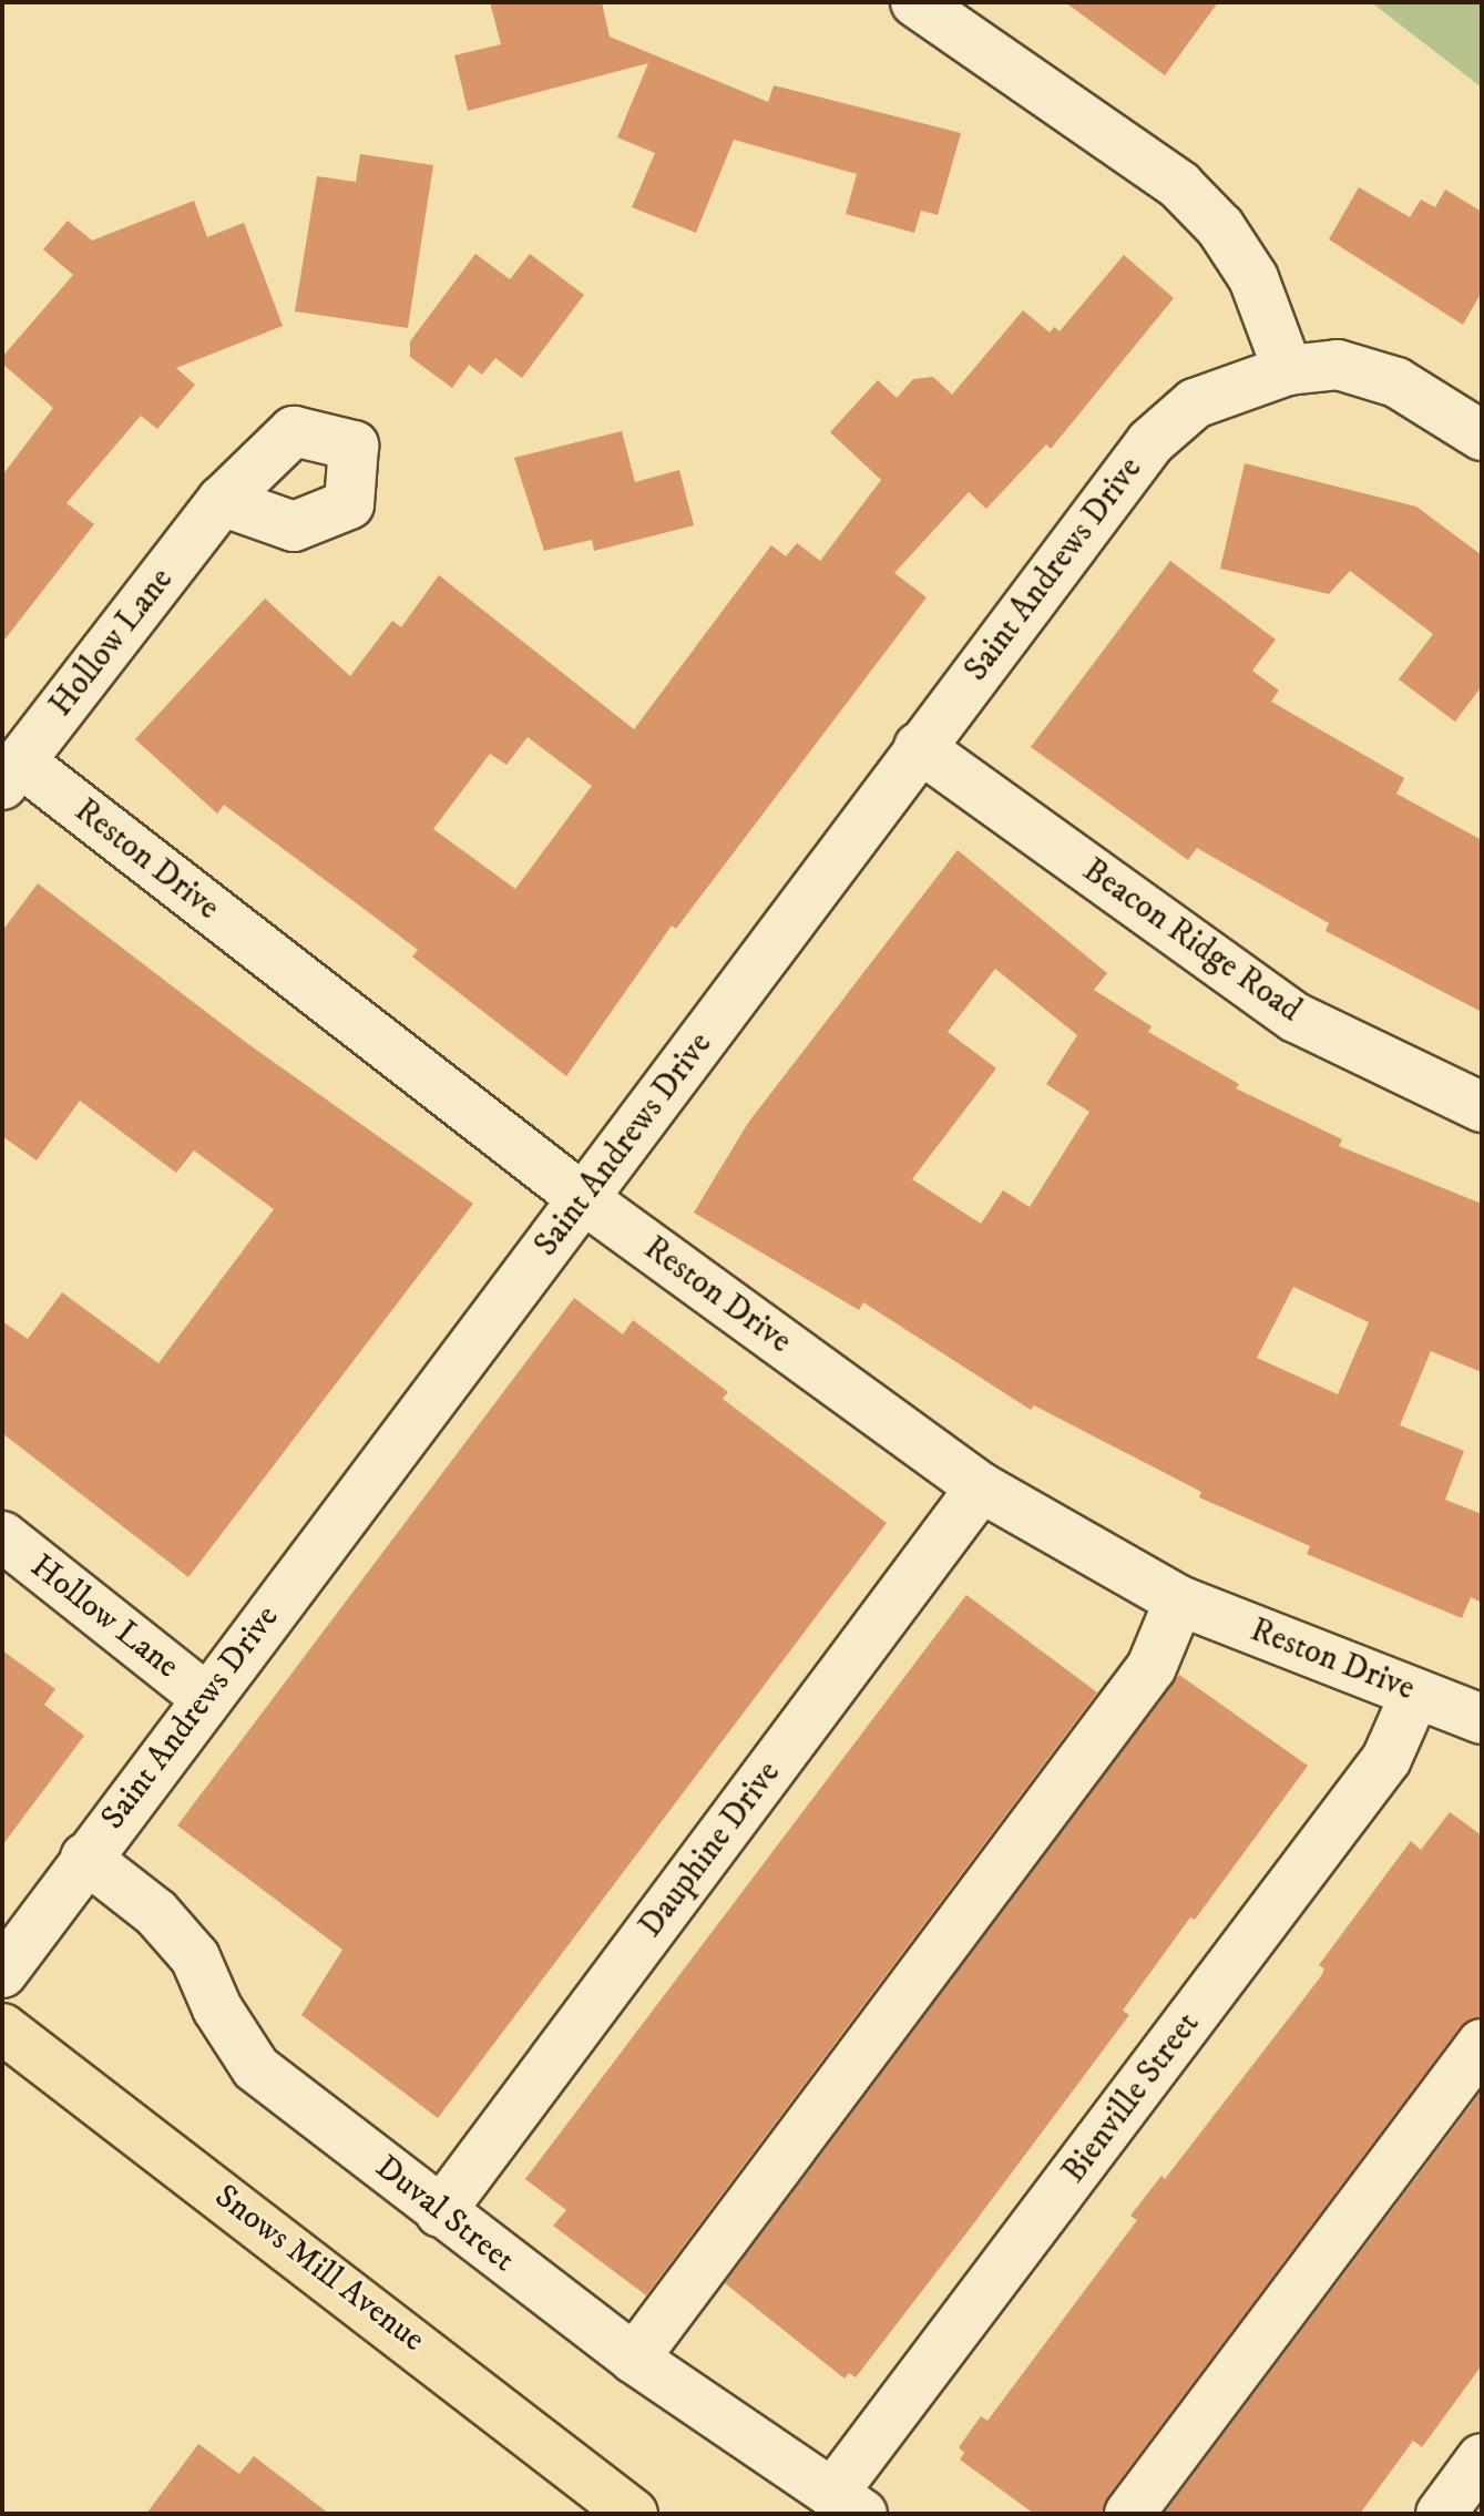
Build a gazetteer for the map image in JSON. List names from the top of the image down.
{
  "streets": {
    "main road": ["Snows Mill Avenue"],
    "street": [
      "Saint Andrews Drive",
      "Hollow Lane",
      "Reston Drive",
      "Beacon Ridge Road",
      "Dauphine Drive",
      "Bienville Street",
      "Duval Street"
    ]
  },
  "crossings": [
    ["Saint Andrews Drive", "Hollow Lane"],
    ["Saint Andrews Drive", "Reston Drive"],
    ["Saint Andrews Drive", "Beacon Ridge Road"],
    ["Saint Andrews Drive", "Duval Street"],
    ["Hollow Lane", "Reston Drive"],
    ["Reston Drive", "Dauphine Drive"],
    ["Reston Drive", "Bienville Street"],
    ["Dauphine Drive", "Duval Street"],
    ["Bienville Street", "Duval Street"]
  ]
}
